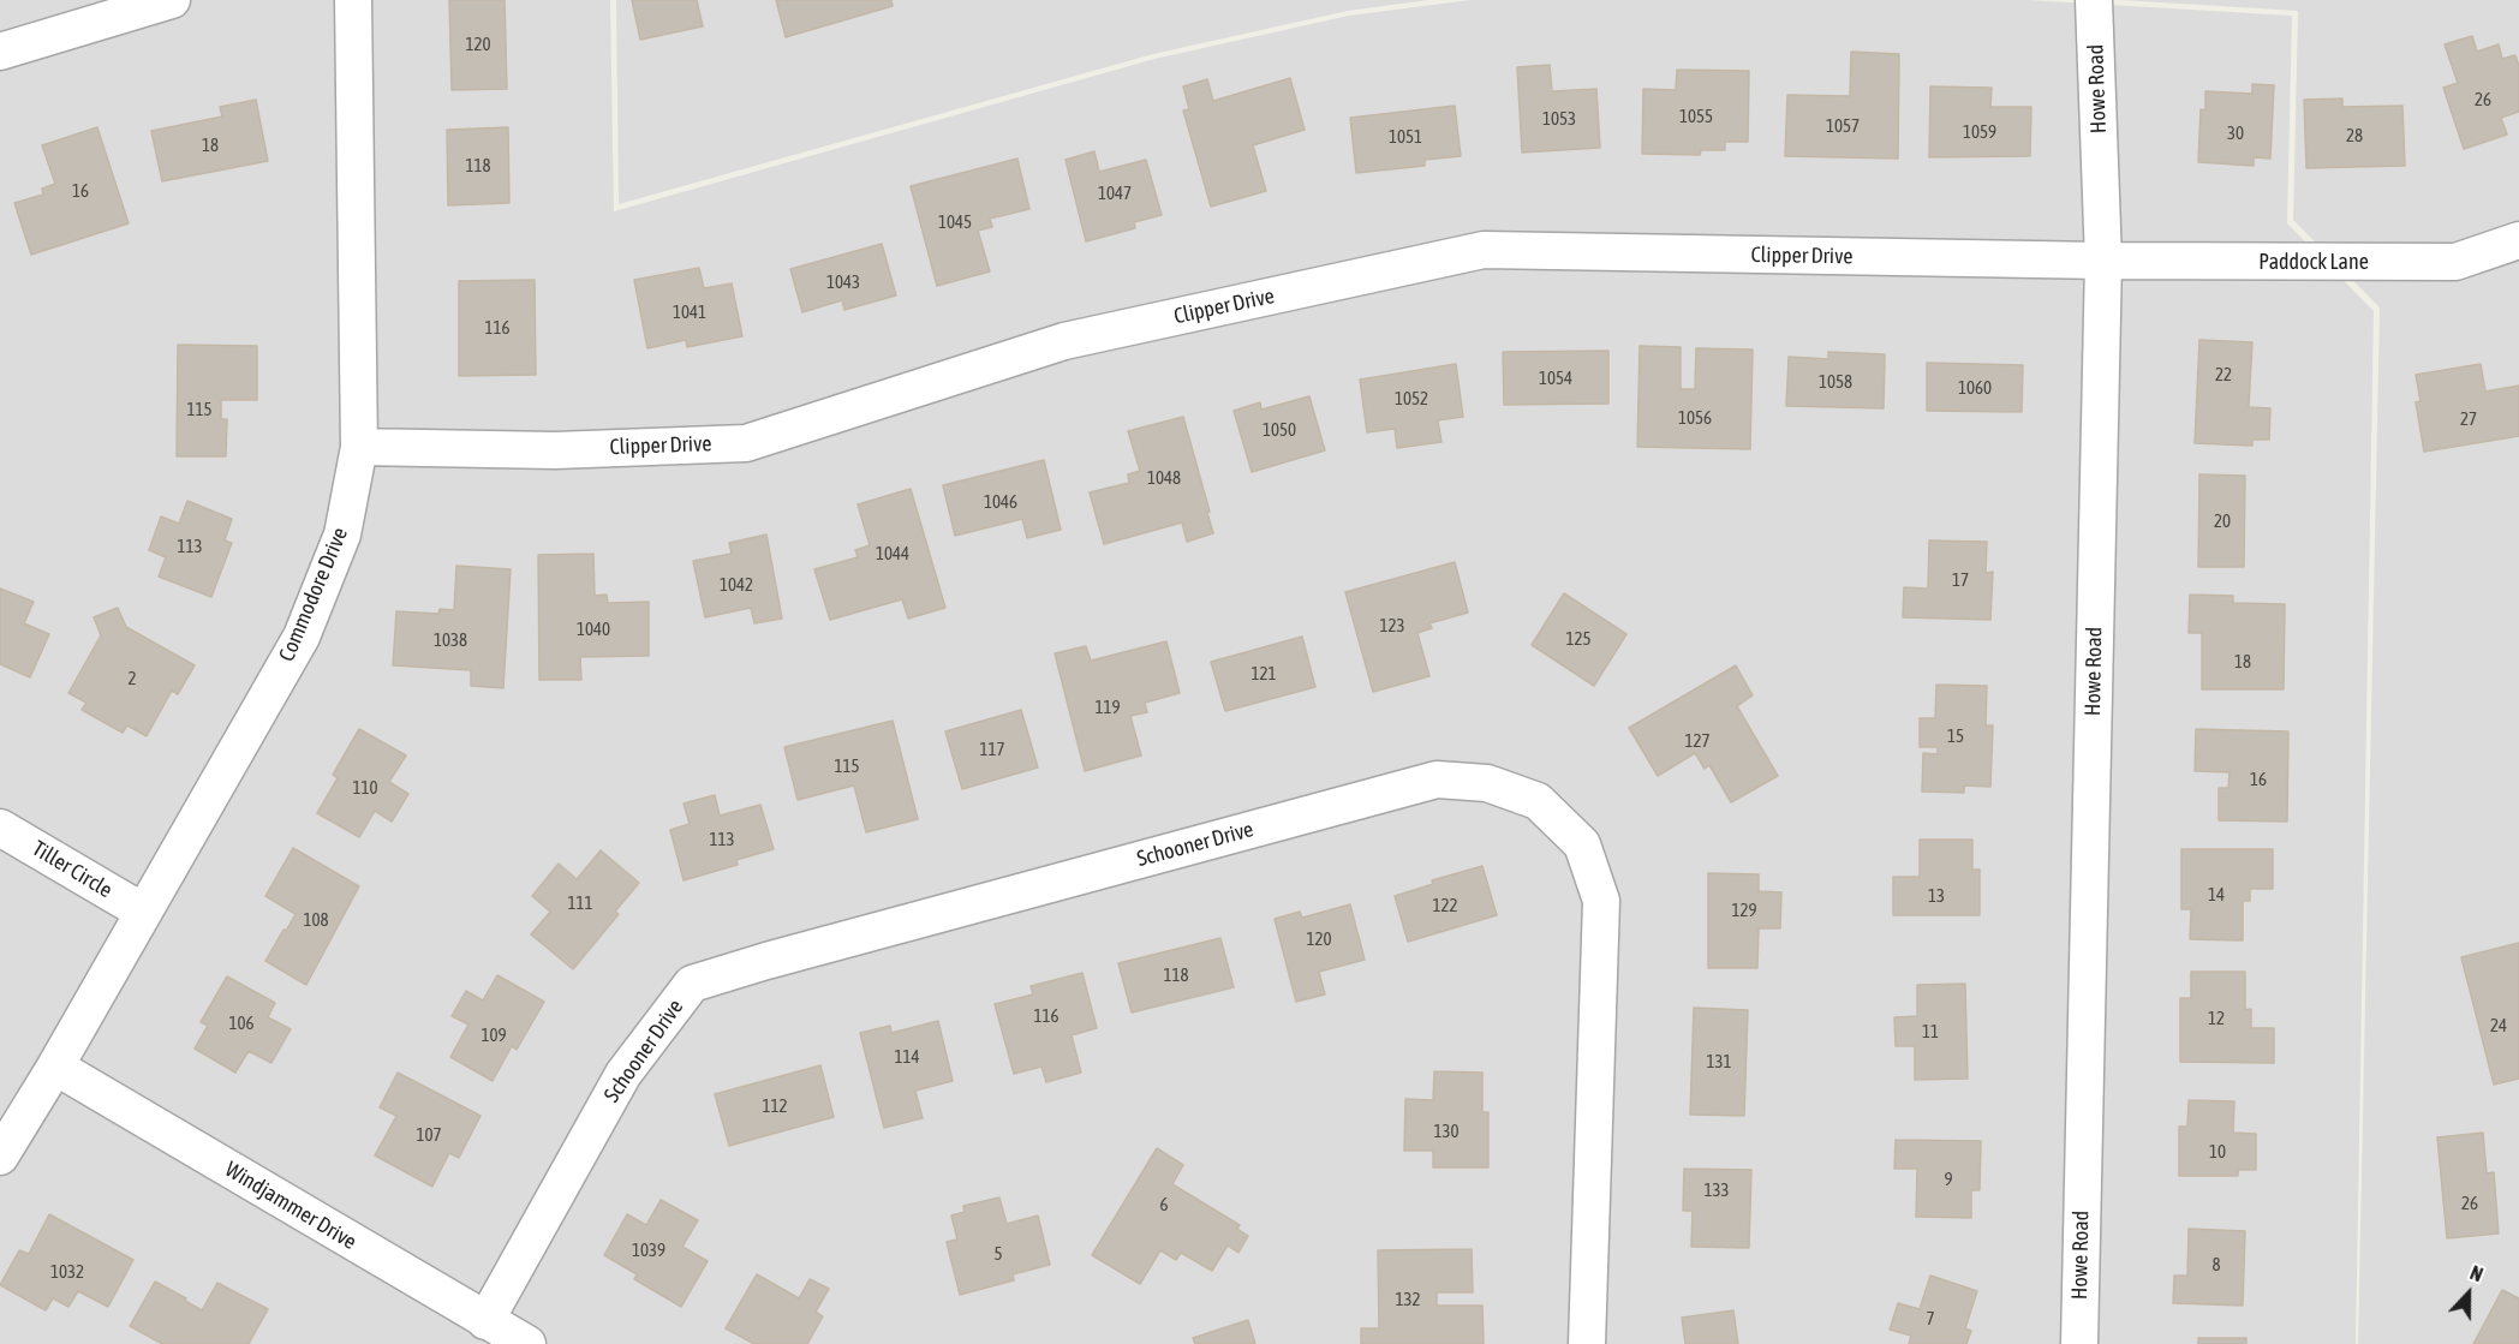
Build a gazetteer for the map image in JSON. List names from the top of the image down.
{
  "streets": {
    "street": [
      "Howe Road",
      "Clipper Drive",
      "Paddock Lane",
      "Commodore Drive",
      "Schooner Drive",
      "Tiller Circle",
      "Windjammer Drive"
    ]
  },
  "crossings": [
    ["Howe Road", "Clipper Drive"],
    ["Howe Road", "Paddock Lane"],
    ["Clipper Drive", "Paddock Lane"],
    ["Clipper Drive", "Commodore Drive"],
    ["Commodore Drive", "Tiller Circle"],
    ["Commodore Drive", "Windjammer Drive"],
    ["Schooner Drive", "Windjammer Drive"]
  ],
  "house_numbers": [
    "120",
    "26",
    "1055",
    "1053",
    "1057",
    "1059",
    "30",
    "28",
    "1051",
    "18",
    "118",
    "16",
    "1047",
    "1045",
    "1043",
    "1041",
    "116",
    "22",
    "1054",
    "1058",
    "1060",
    "1052",
    "115",
    "1056",
    "27",
    "1050",
    "1048",
    "1046",
    "20",
    "113",
    "1044",
    "17",
    "1042",
    "123",
    "1040",
    "125",
    "1038",
    "18",
    "121",
    "2",
    "119",
    "15",
    "127",
    "117",
    "115",
    "16",
    "110",
    "113",
    "14",
    "13",
    "111",
    "122",
    "129",
    "108",
    "120",
    "118",
    "116",
    "12",
    "106",
    "24",
    "11",
    "109",
    "114",
    "131",
    "112",
    "130",
    "107",
    "10",
    "9",
    "133",
    "26",
    "6",
    "1039",
    "5",
    "8",
    "1032",
    "132",
    "7"
  ],
  "north": "top"
}
